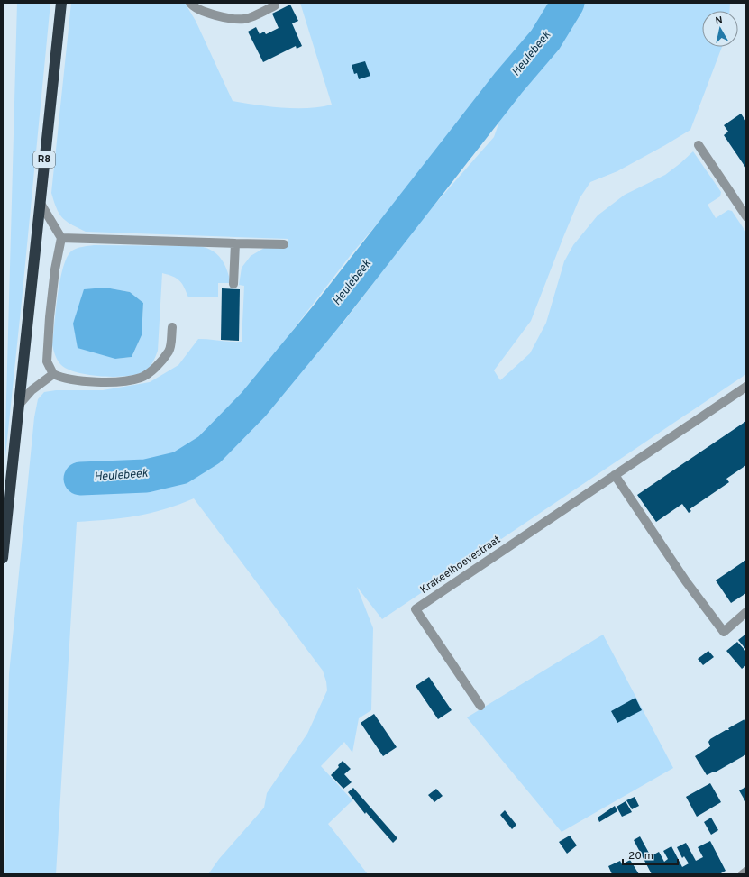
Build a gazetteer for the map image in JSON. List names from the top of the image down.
{
  "streets": {
    "highway": ["R8"],
    "street": ["Krakeelhoevestraat"]
  },
  "water": ["Heulebeek"],
  "scale_bar": "20 m",
  "north": "top"
}
